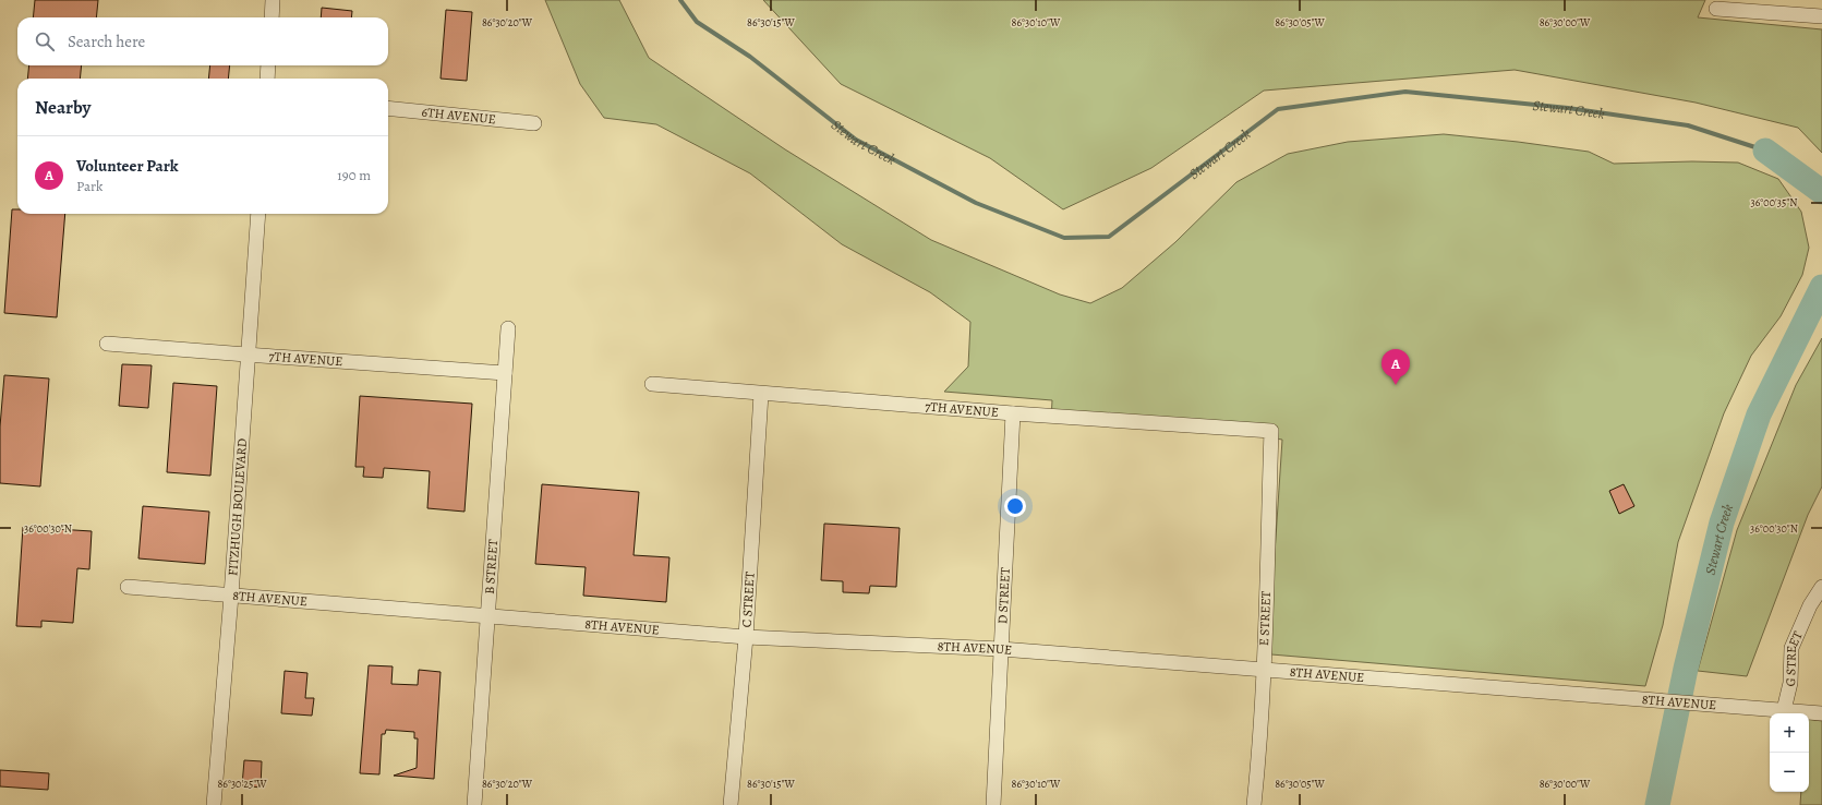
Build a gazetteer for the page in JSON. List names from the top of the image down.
{
  "streets": {
    "street": [
      "6TH AVENUE",
      "7TH AVENUE",
      "FITZHUGH BOULEVARD",
      "B STREET",
      "D STREET",
      "8TH AVENUE",
      "C STREET",
      "E STREET",
      "G STREET"
    ]
  },
  "crossings": [
    ["7TH AVENUE", "FITZHUGH BOULEVARD"],
    ["7TH AVENUE", "B STREET"],
    ["7TH AVENUE", "D STREET"],
    ["7TH AVENUE", "C STREET"],
    ["7TH AVENUE", "E STREET"],
    ["FITZHUGH BOULEVARD", "8TH AVENUE"],
    ["B STREET", "8TH AVENUE"],
    ["D STREET", "8TH AVENUE"],
    ["8TH AVENUE", "C STREET"],
    ["8TH AVENUE", "E STREET"],
    ["8TH AVENUE", "G STREET"]
  ],
  "water": ["Stewart Creek"],
  "page": {
    "search": "Search here",
    "heading": "Nearby",
    "list": [
      {
        "mark": "A",
        "name": "Volunteer Park",
        "note": "Park",
        "value": "190 m"
      }
    ],
    "pins": "A",
    "map_buttons": ["+", "−"]
  },
  "coordinates": [
    "86°30'20\"W",
    "86°30'15\"W",
    "86°30'10\"W",
    "86°30'05\"W",
    "86°30'00\"W",
    "36°00'35\"N",
    "36°00'30\"N",
    "86°30'25\"W"
  ]
}
